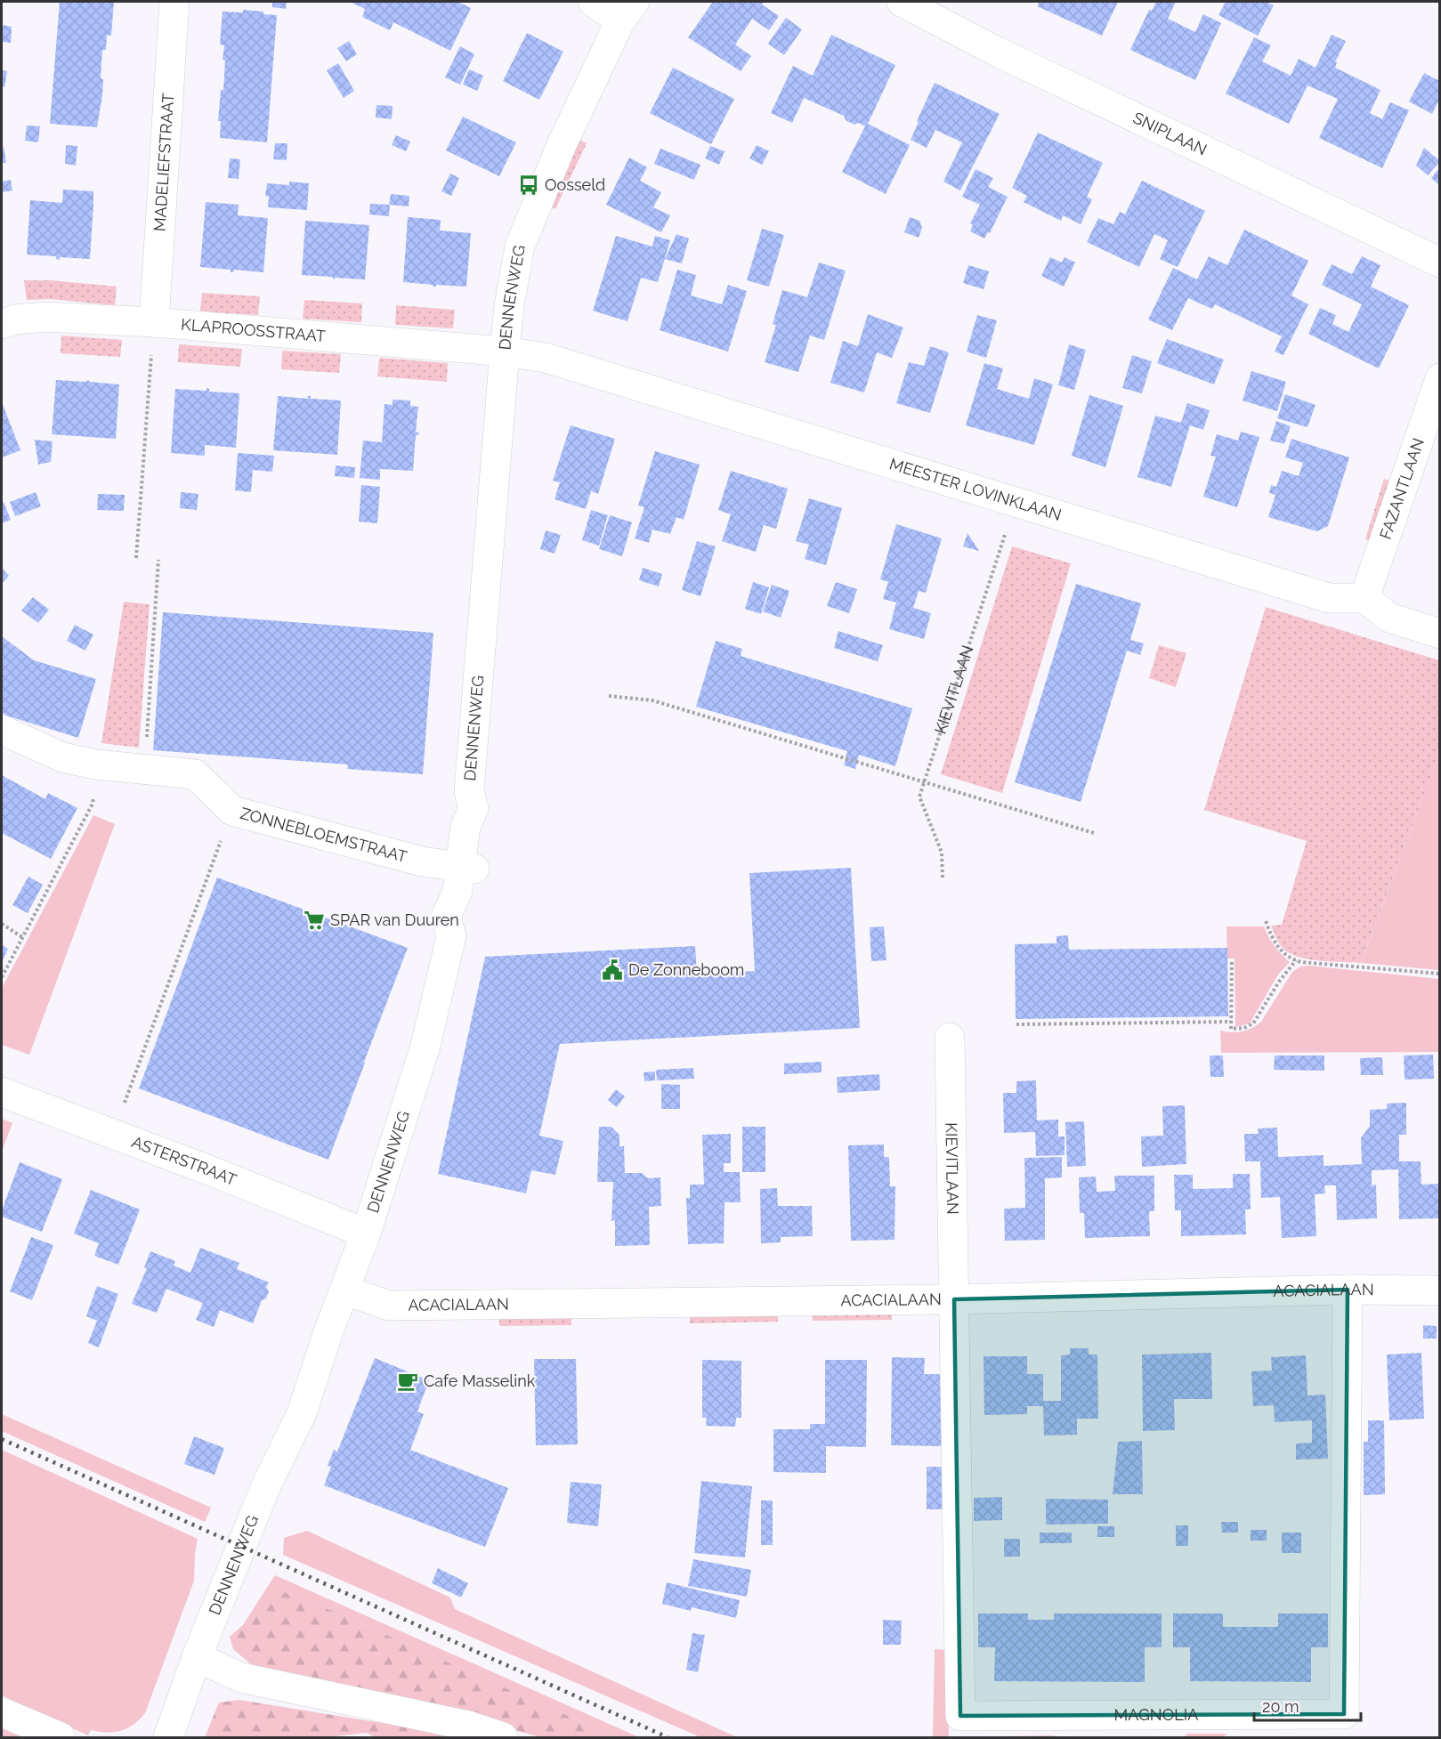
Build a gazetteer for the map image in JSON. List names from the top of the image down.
{
  "streets": {
    "street": [
      "SNIPLAAN",
      "MADELIEFSTRAAT",
      "DENNENWEG",
      "KLAPROOSSTRAAT",
      "FAZANTLAAN",
      "MEESTER LOVINKLAAN",
      "KIEVITLAAN",
      "ZONNEBLOEMSTRAAT",
      "ASTERSTRAAT",
      "ACACIALAAN",
      "MAGNOLIA"
    ]
  },
  "crossings": [
    ["MADELIEFSTRAAT", "KLAPROOSSTRAAT"],
    ["DENNENWEG", "KLAPROOSSTRAAT"],
    ["DENNENWEG", "MEESTER LOVINKLAAN"],
    ["DENNENWEG", "ZONNEBLOEMSTRAAT"],
    ["DENNENWEG", "ASTERSTRAAT"],
    ["DENNENWEG", "ACACIALAAN"],
    ["KLAPROOSSTRAAT", "MEESTER LOVINKLAAN"],
    ["FAZANTLAAN", "MEESTER LOVINKLAAN"],
    ["MEESTER LOVINKLAAN", "KIEVITLAAN"],
    ["KIEVITLAAN", "ACACIALAAN"],
    ["KIEVITLAAN", "MAGNOLIA"],
    ["ACACIALAAN", "MAGNOLIA"]
  ],
  "places": {
    "bus stop": ["Oosseld"],
    "supermarket": ["SPAR van Duuren"],
    "public building": ["De Zonneboom"],
    "cafe": ["Cafe Masselink"]
  },
  "scale_bar": "20 m"
}
